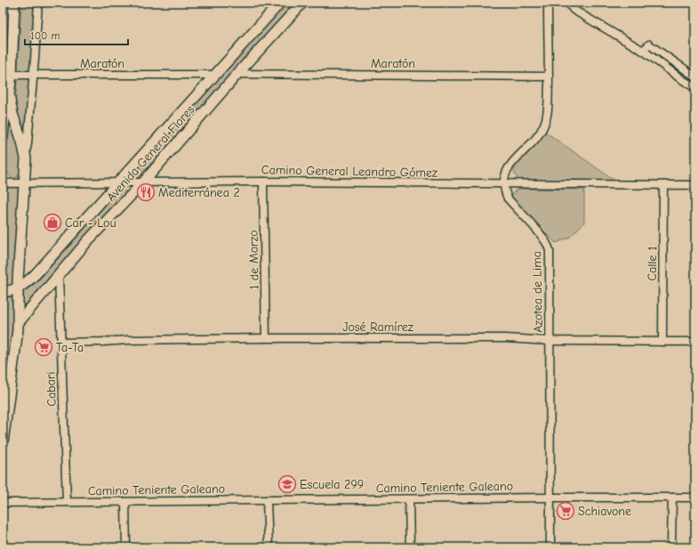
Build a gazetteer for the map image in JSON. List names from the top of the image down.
{
  "streets": {
    "main road": ["Avenida General Flores"],
    "street": [
      "Maratón",
      "Camino General Leandro Gómez",
      "1 de Marzo",
      "Calle 1",
      "Azotea de Lima",
      "José Ramírez",
      "Cabari",
      "Camino Teniente Galeano"
    ]
  },
  "crossings": [
    ["Maratón", "Avenida General Flores"],
    ["Avenida General Flores", "Camino General Leandro Gómez"],
    ["Avenida General Flores", "Cabari"],
    ["Camino General Leandro Gómez", "1 de Marzo"],
    ["Camino General Leandro Gómez", "Calle 1"],
    ["Camino General Leandro Gómez", "Azotea de Lima"],
    ["1 de Marzo", "José Ramírez"],
    ["Calle 1", "José Ramírez"],
    ["Azotea de Lima", "José Ramírez"],
    ["Azotea de Lima", "Camino Teniente Galeano"],
    ["José Ramírez", "Cabari"],
    ["Cabari", "Camino Teniente Galeano"]
  ],
  "places": {
    "restaurant": ["Mediterránea 2"],
    "shop": ["Car - Lou"],
    "supermarket": ["Ta-Ta", "Schiavone"],
    "school or university": ["Escuela 299"]
  },
  "scale_bar": "100 m"
}
